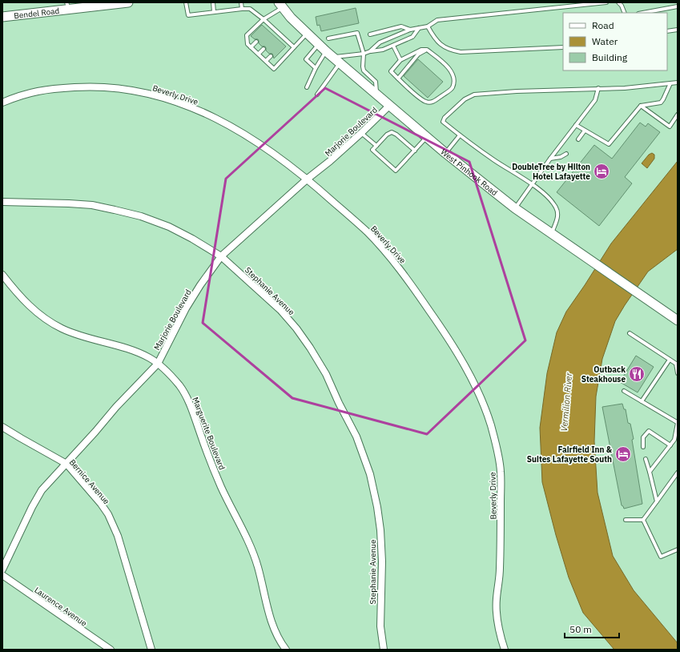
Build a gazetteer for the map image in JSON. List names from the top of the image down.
{
  "streets": {
    "main road": ["Bendel Road", "West Pinhook Road"],
    "street": [
      "Beverly Drive",
      "Marjorie Boulevard",
      "Stephanie Avenue",
      "Marguerite Boulevard",
      "Bernice Avenue",
      "Laurence Avenue"
    ]
  },
  "crossings": [
    ["Beverly Drive", "Marjorie Boulevard"],
    ["Marjorie Boulevard", "West Pinhook Road"],
    ["Marjorie Boulevard", "Stephanie Avenue"],
    ["Marjorie Boulevard", "Marguerite Boulevard"],
    ["Marjorie Boulevard", "Bernice Avenue"]
  ],
  "water": ["Vermilion River"],
  "places": {
    "hotel": ["DoubleTree by Hilton Hotel Lafayette", "Fairfield Inn & Suites Lafayette South"],
    "restaurant": ["Outback Steakhouse"]
  },
  "legend": ["Road", "Water", "Building"],
  "scale_bar": "50 m"
}
